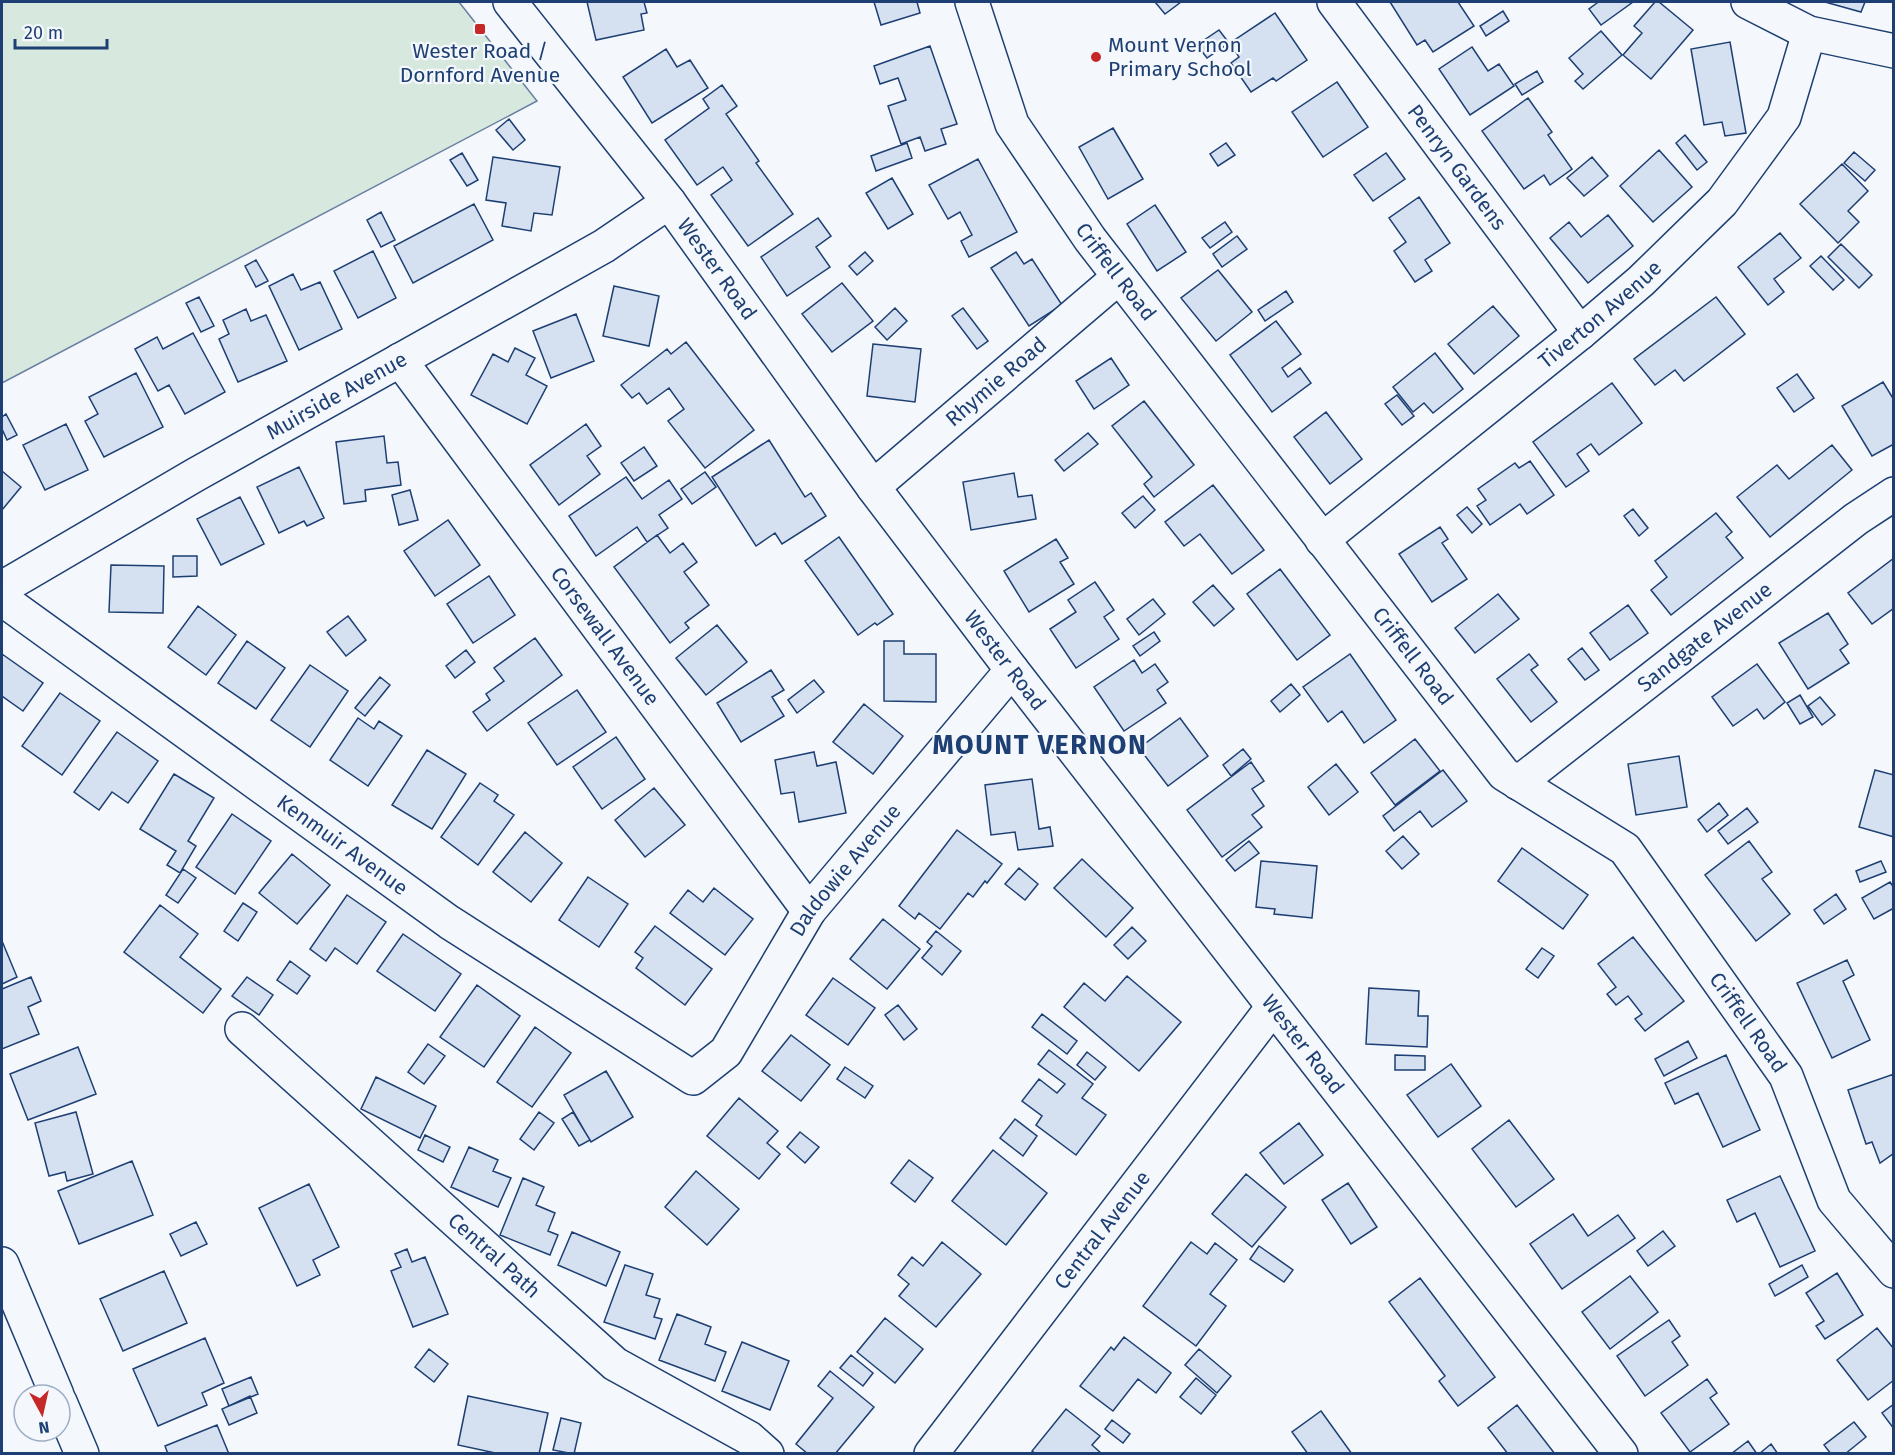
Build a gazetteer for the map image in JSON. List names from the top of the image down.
{
  "streets": {
    "street": [
      "Penryn Gardens",
      "Wester Road",
      "Criffell Road",
      "Tiverton Avenue",
      "Rhymie Road",
      "Muirside Avenue",
      "Corsewall Avenue",
      "Sandgate Avenue",
      "Kenmuir Avenue",
      "Daldowie Avenue",
      "Central Avenue",
      "Central Path"
    ]
  },
  "crossings": [
    ["Penryn Gardens", "Tiverton Avenue"],
    ["Wester Road", "Rhymie Road"],
    ["Wester Road", "Muirside Avenue"],
    ["Wester Road", "Daldowie Avenue"],
    ["Wester Road", "Central Avenue"],
    ["Criffell Road", "Tiverton Avenue"],
    ["Criffell Road", "Rhymie Road"],
    ["Criffell Road", "Sandgate Avenue"],
    ["Muirside Avenue", "Corsewall Avenue"],
    ["Corsewall Avenue", "Daldowie Avenue"],
    ["Kenmuir Avenue", "Daldowie Avenue"]
  ],
  "districts": ["MOUNT VERNON"],
  "places": {
    "transit": ["Wester Road / Dornford Avenue"],
    "other": ["Mount Vernon Primary School"]
  },
  "scale_bar": "20 m",
  "north": "bottom"
}
